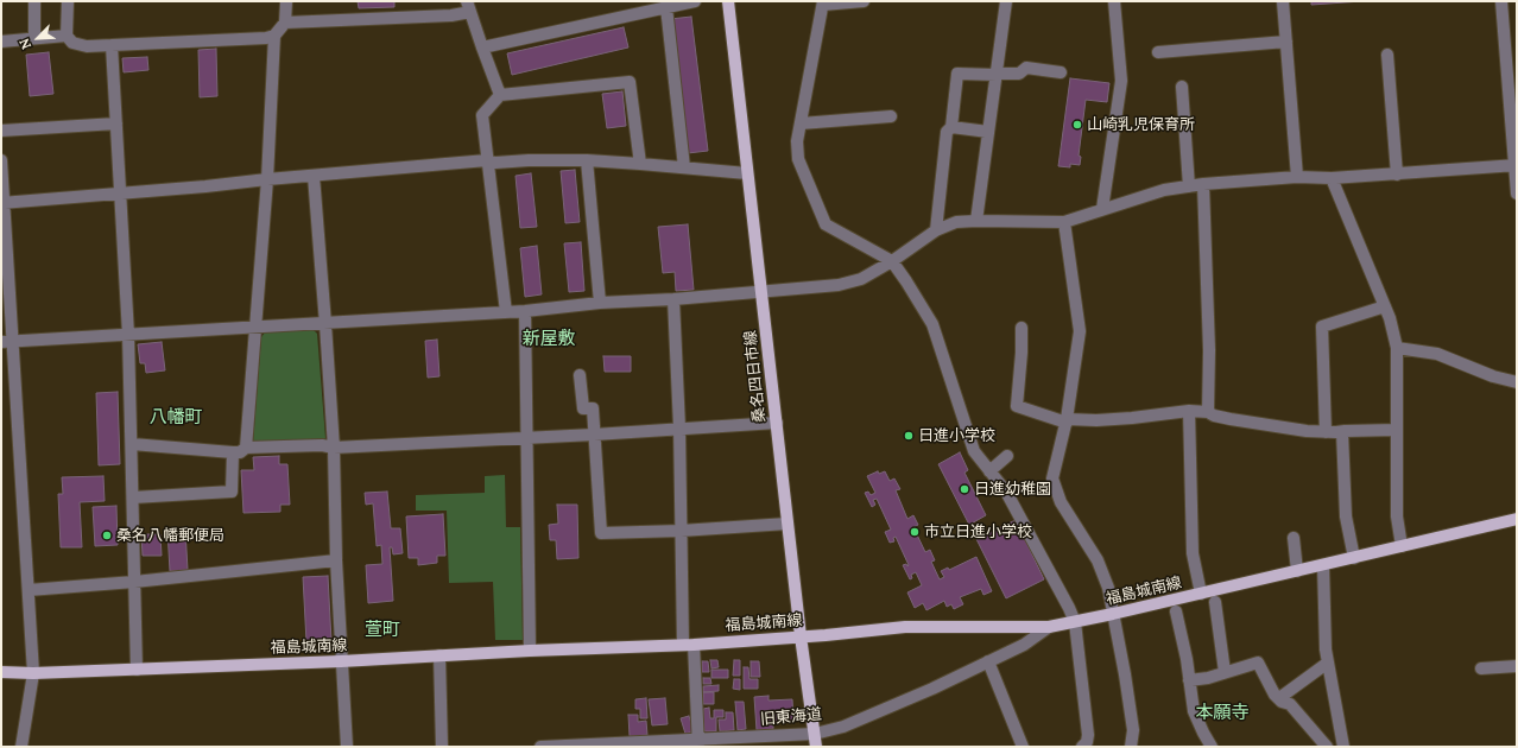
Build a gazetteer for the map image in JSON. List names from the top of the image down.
{
  "streets": {
    "main road": ["桑名四日市線", "福島城南線"],
    "street": ["旧東海道"]
  },
  "crossings": [
    ["桑名四日市線", "福島城南線"],
    ["桑名四日市線", "旧東海道"],
    ["福島城南線", "旧東海道"]
  ],
  "districts": [
    "新屋敷",
    "八幡町",
    "萱町",
    "本願寺"
  ],
  "places": [
    "山崎乳児保育所",
    "日進小学校",
    "日進幼稚園",
    "市立日進小学校",
    "桑名八幡郵便局"
  ],
  "north": "bottom left"
}
